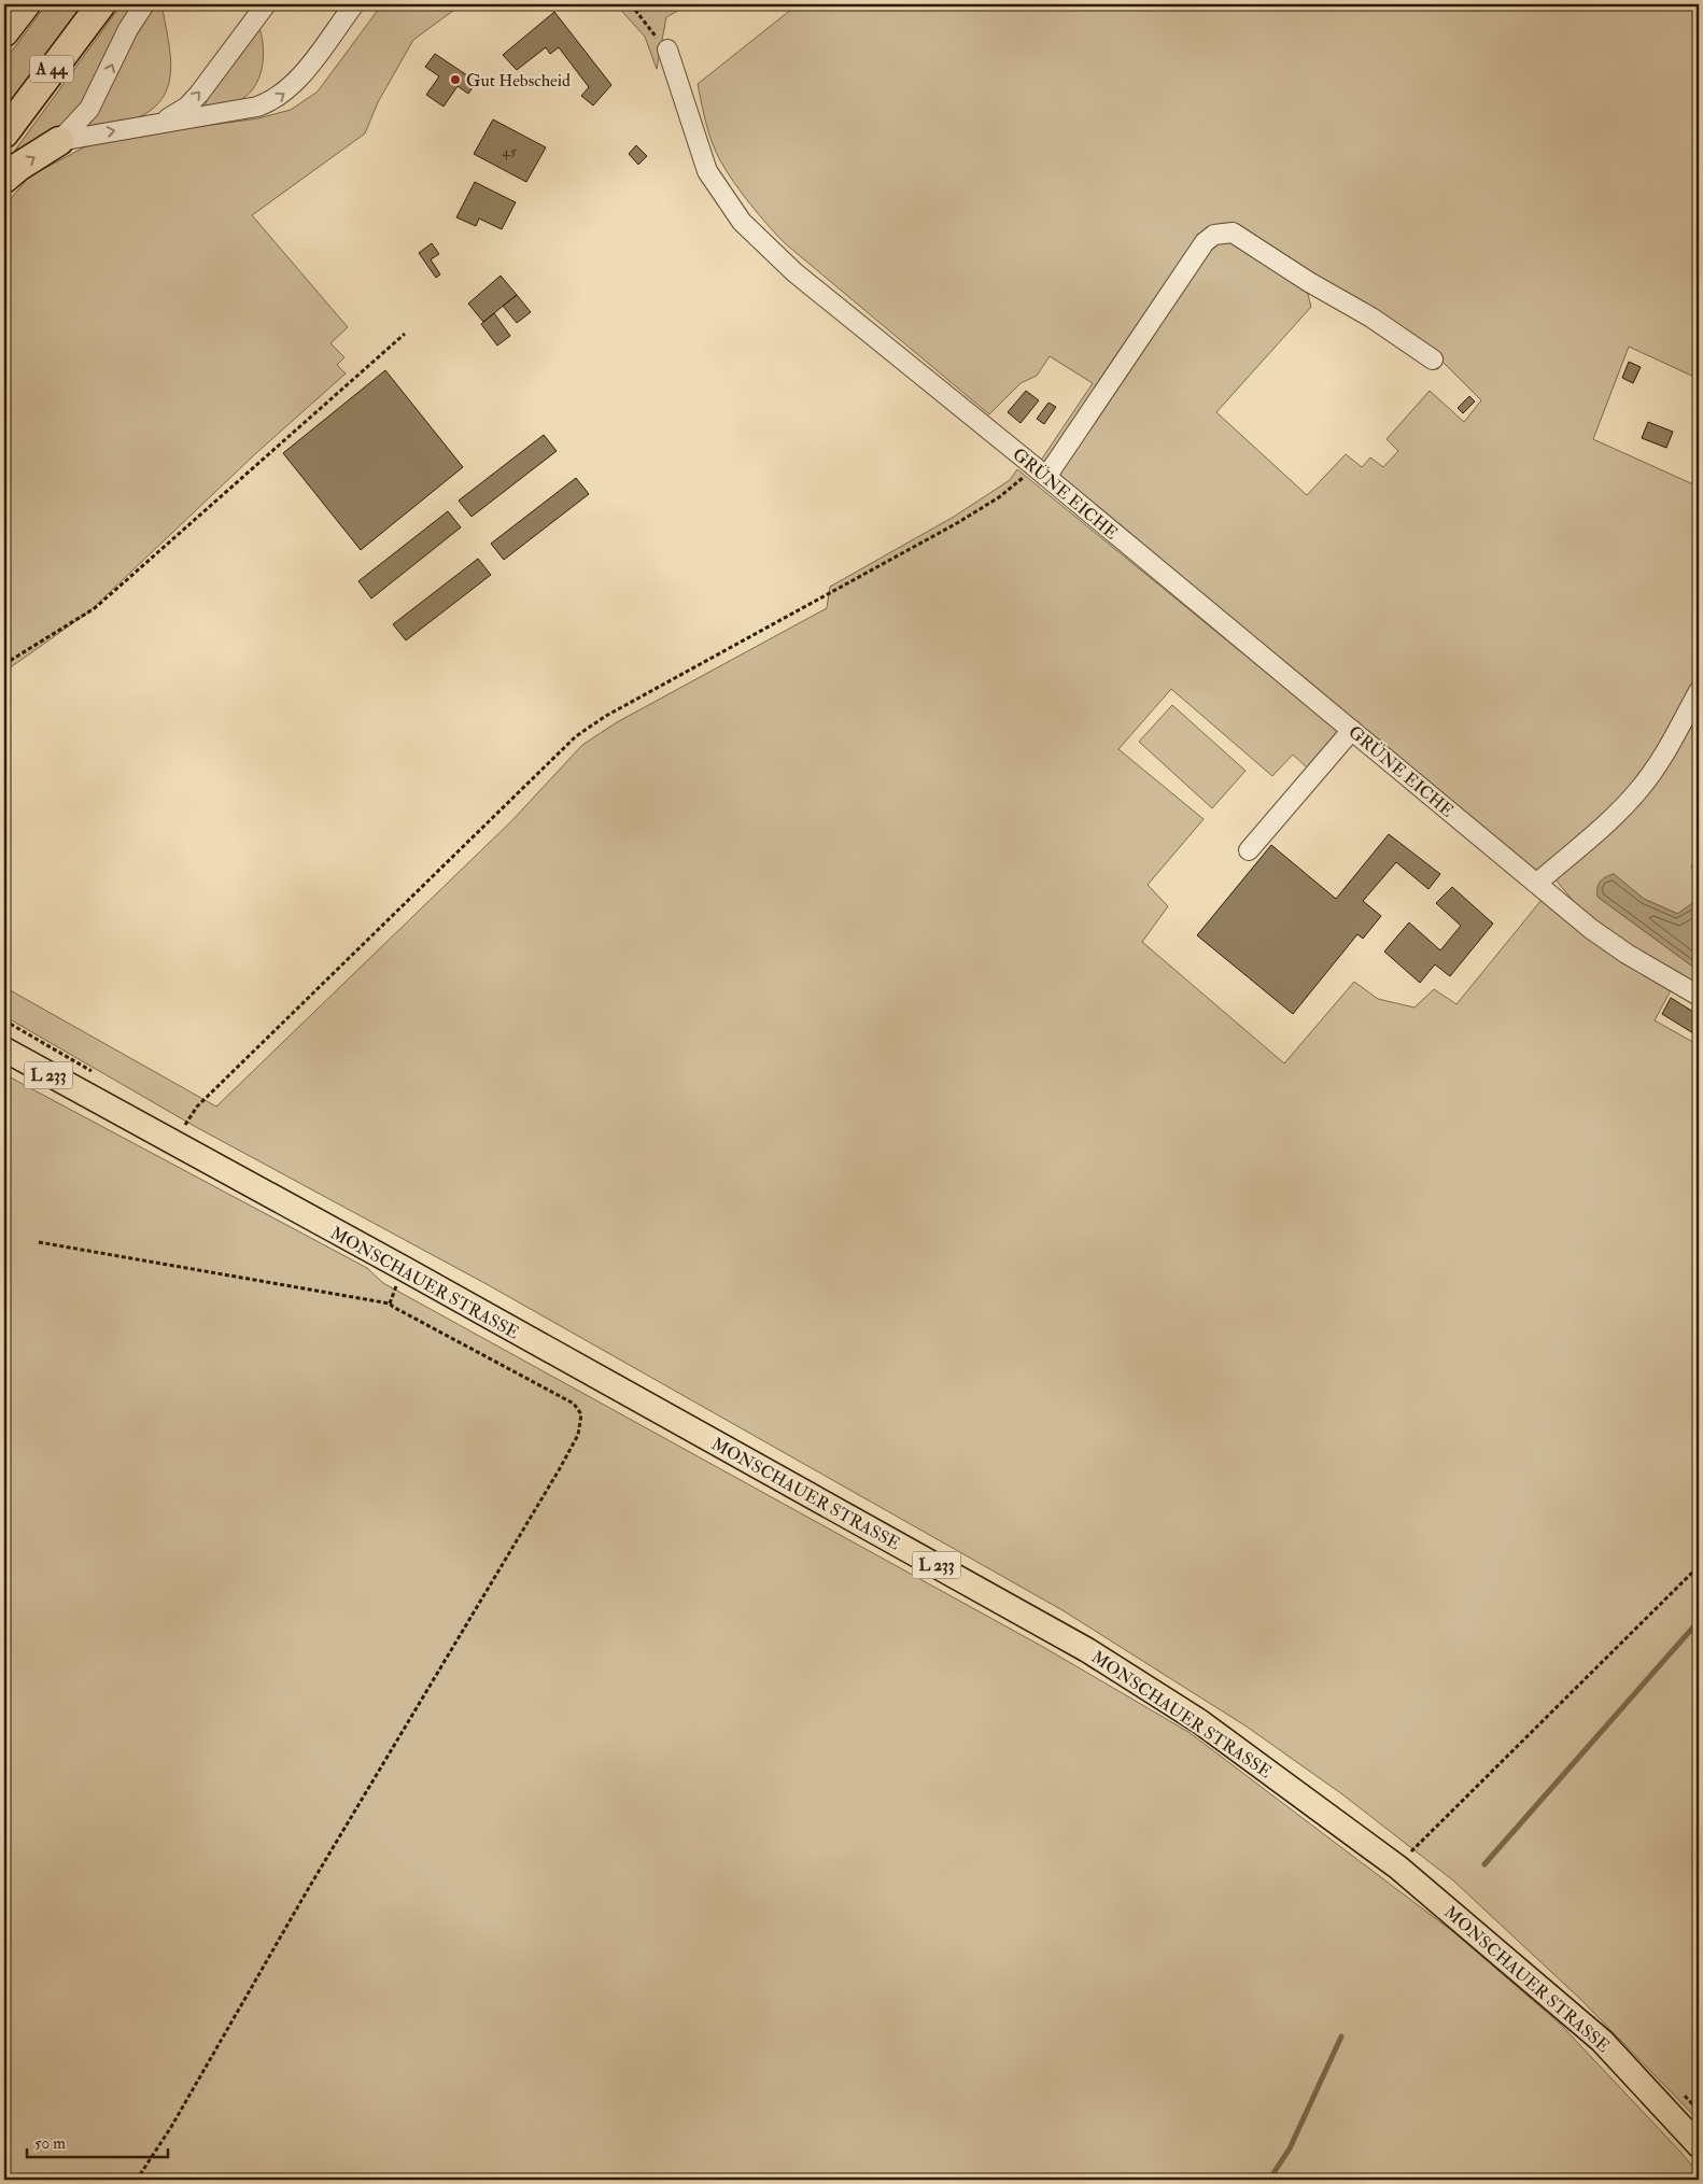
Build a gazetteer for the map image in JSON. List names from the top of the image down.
{
  "streets": {
    "highway": ["A 44"],
    "main road": ["L 233", "MONSCHAUER STRASSE"],
    "street": ["GRÜNE EICHE"]
  },
  "places": ["Gut Hebscheid"],
  "house_numbers": ["45"],
  "scale_bar": "50 m"
}
